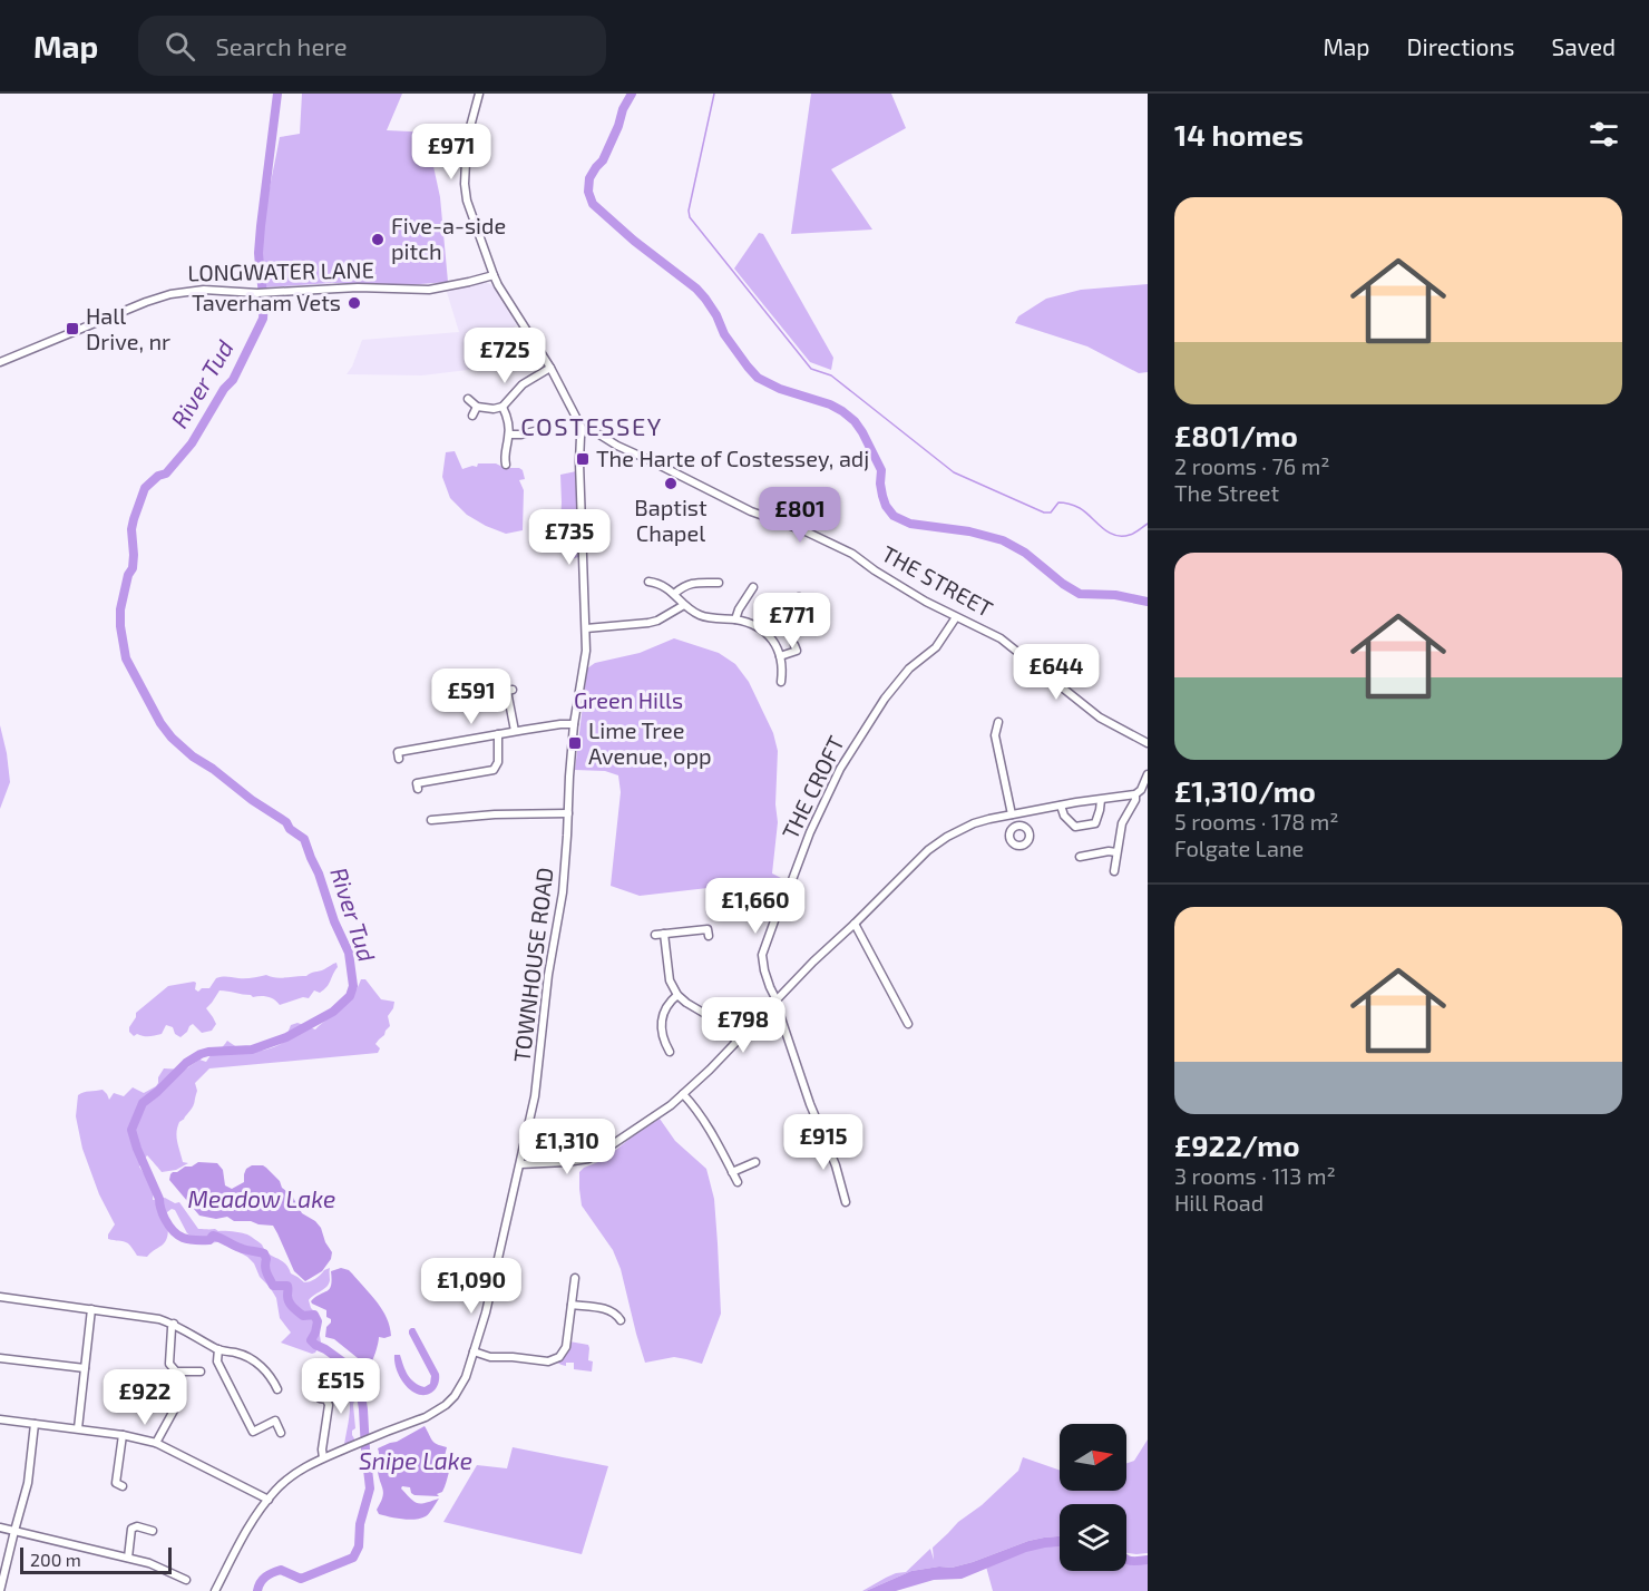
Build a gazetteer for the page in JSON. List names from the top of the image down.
{
  "streets": {
    "street": [
      "LONGWATER LANE",
      "THE STREET",
      "THE CROFT",
      "TOWNHOUSE ROAD"
    ]
  },
  "crossings": [
    ["THE STREET", "THE CROFT"],
    ["THE STREET", "TOWNHOUSE ROAD"]
  ],
  "districts": ["COSTESSEY"],
  "water": ["River Tud", "Meadow Lake", "Snipe Lake"],
  "parks": ["Green Hills"],
  "places": {
    "other": ["Five-a-side pitch", "Taverham Vets", "Baptist Chapel"],
    "transit": ["Hall Drive, nr", "The Harte of Costessey, adj", "Lime Tree Avenue, opp"]
  },
  "scale_bar": "200 m",
  "north": "right",
  "page": {
    "header": "Map",
    "search": "Search here",
    "nav": ["Map", "Directions", "Saved"],
    "heading": "14 homes",
    "price": [
      "£971",
      "£725",
      "£801",
      "£735",
      "£771",
      "£644",
      "£591",
      "£1,660",
      "£798",
      "£915",
      "£1,310",
      "£1,090",
      "£515",
      "£922"
    ],
    "list": [
      {
        "name": "£801/mo",
        "note": "2 rooms · 76 m² · The Street"
      },
      {
        "name": "£1,310/mo",
        "note": "5 rooms · 178 m² · Folgate Lane"
      },
      {
        "name": "£922/mo",
        "note": "3 rooms · 113 m² · Hill Road"
      }
    ],
    "scale": "200 m"
  }
}
